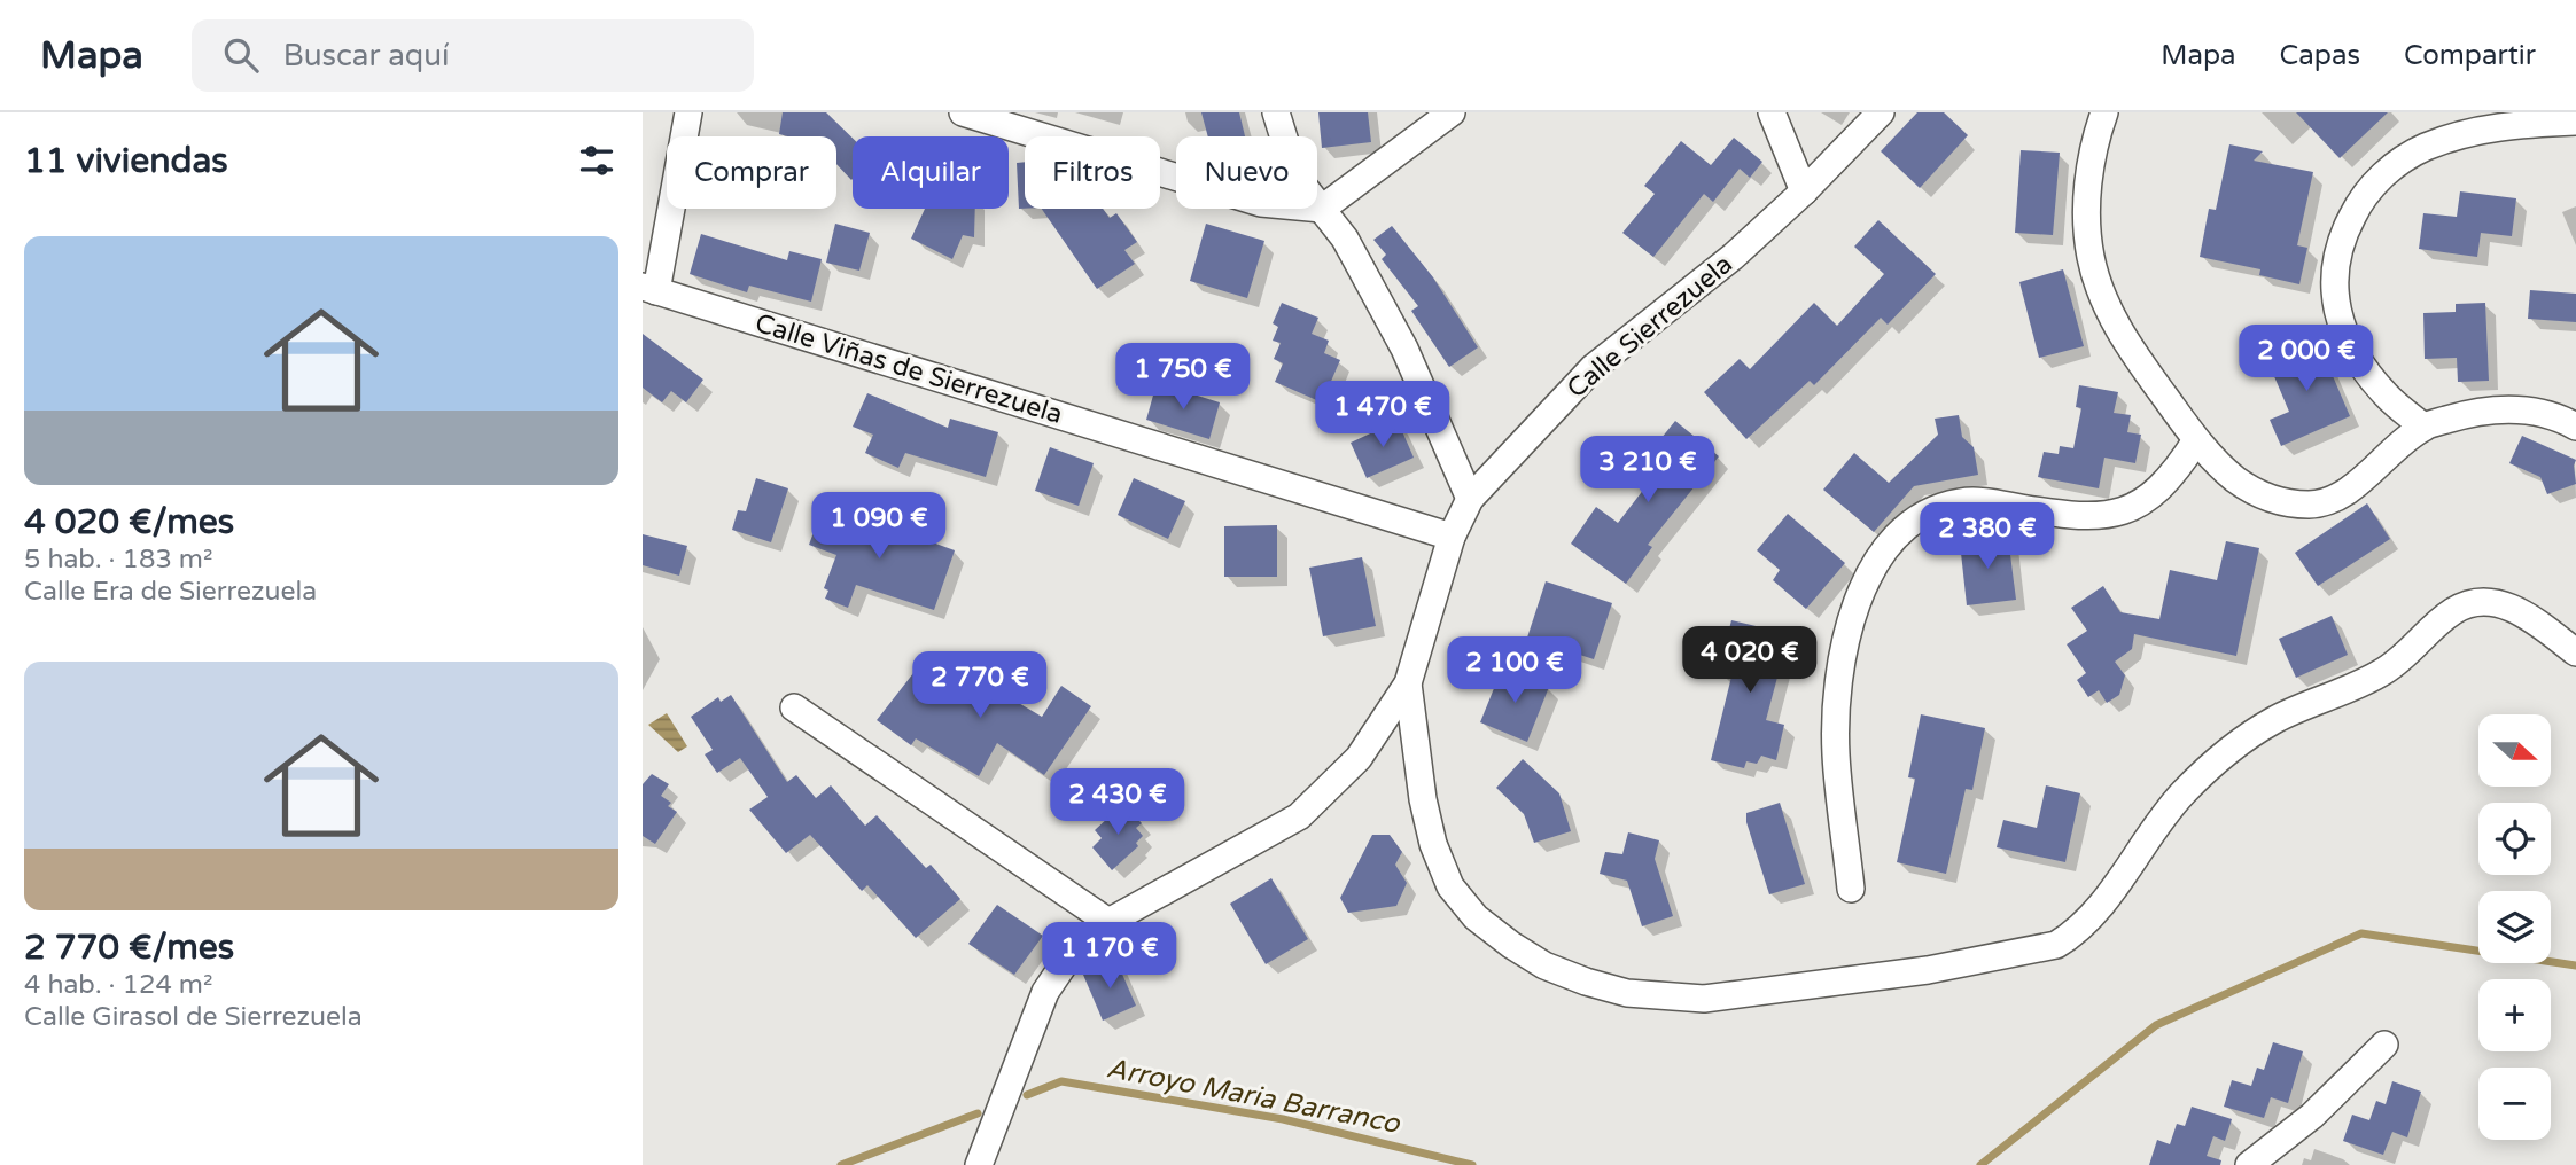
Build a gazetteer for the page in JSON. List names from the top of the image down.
{
  "streets": {
    "street": ["Calle Sierrezuela", "Calle Viñas de Sierrezuela"]
  },
  "crossings": [
    ["Calle Sierrezuela", "Calle Viñas de Sierrezuela"]
  ],
  "water": ["Arroyo Maria Barranco"],
  "north": "right",
  "page": {
    "header": "Mapa",
    "search": "Buscar aquí",
    "nav": ["Mapa", "Capas", "Compartir"],
    "heading": "11 viviendas",
    "chip": [
      "Comprar",
      "Alquilar",
      "Filtros",
      "Nuevo"
    ],
    "list": [
      {
        "name": "4 020 €/mes",
        "note": "5 hab. · 183 m² · Calle Era de Sierrezuela"
      },
      {
        "name": "2 770 €/mes",
        "note": "4 hab. · 124 m² · Calle Girasol de Sierrezuela"
      }
    ],
    "price": [
      "2 000 €",
      "1 750 €",
      "1 470 €",
      "3 210 €",
      "1 090 €",
      "2 380 €",
      "4 020 €",
      "2 100 €",
      "2 770 €",
      "2 430 €",
      "1 170 €"
    ],
    "map_buttons": ["+", "−"]
  }
}
